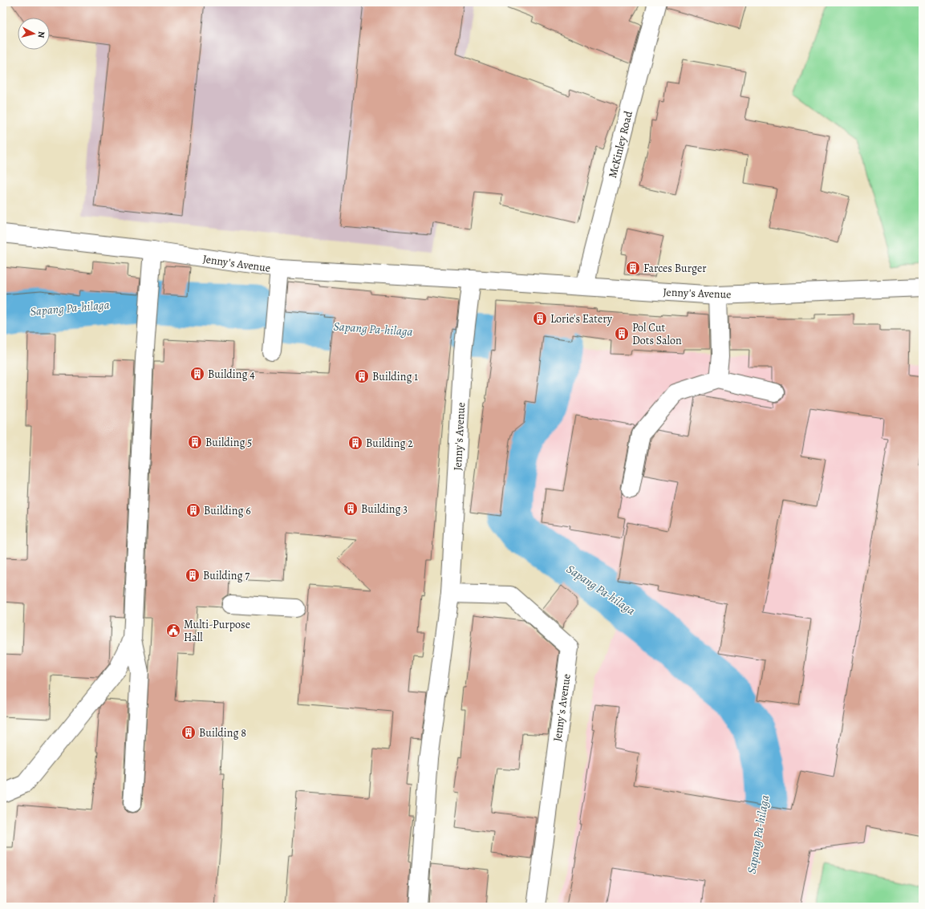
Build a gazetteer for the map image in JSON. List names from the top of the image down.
{
  "streets": {
    "street": ["McKinley Road", "Jenny's Avenue"]
  },
  "crossings": [
    ["McKinley Road", "Jenny's Avenue"]
  ],
  "water": ["Sapang Pa-hilaga"],
  "places": {
    "building": [
      "Farces Burger",
      "Lorie's Eatery",
      "Pol Cut Dots Salon",
      "Building 4",
      "Building 1",
      "Building 5",
      "Building 2",
      "Building 3",
      "Building 6",
      "Building 7",
      "Building 8"
    ],
    "public building": ["Multi-Purpose Hall"]
  },
  "north": "right"
}
